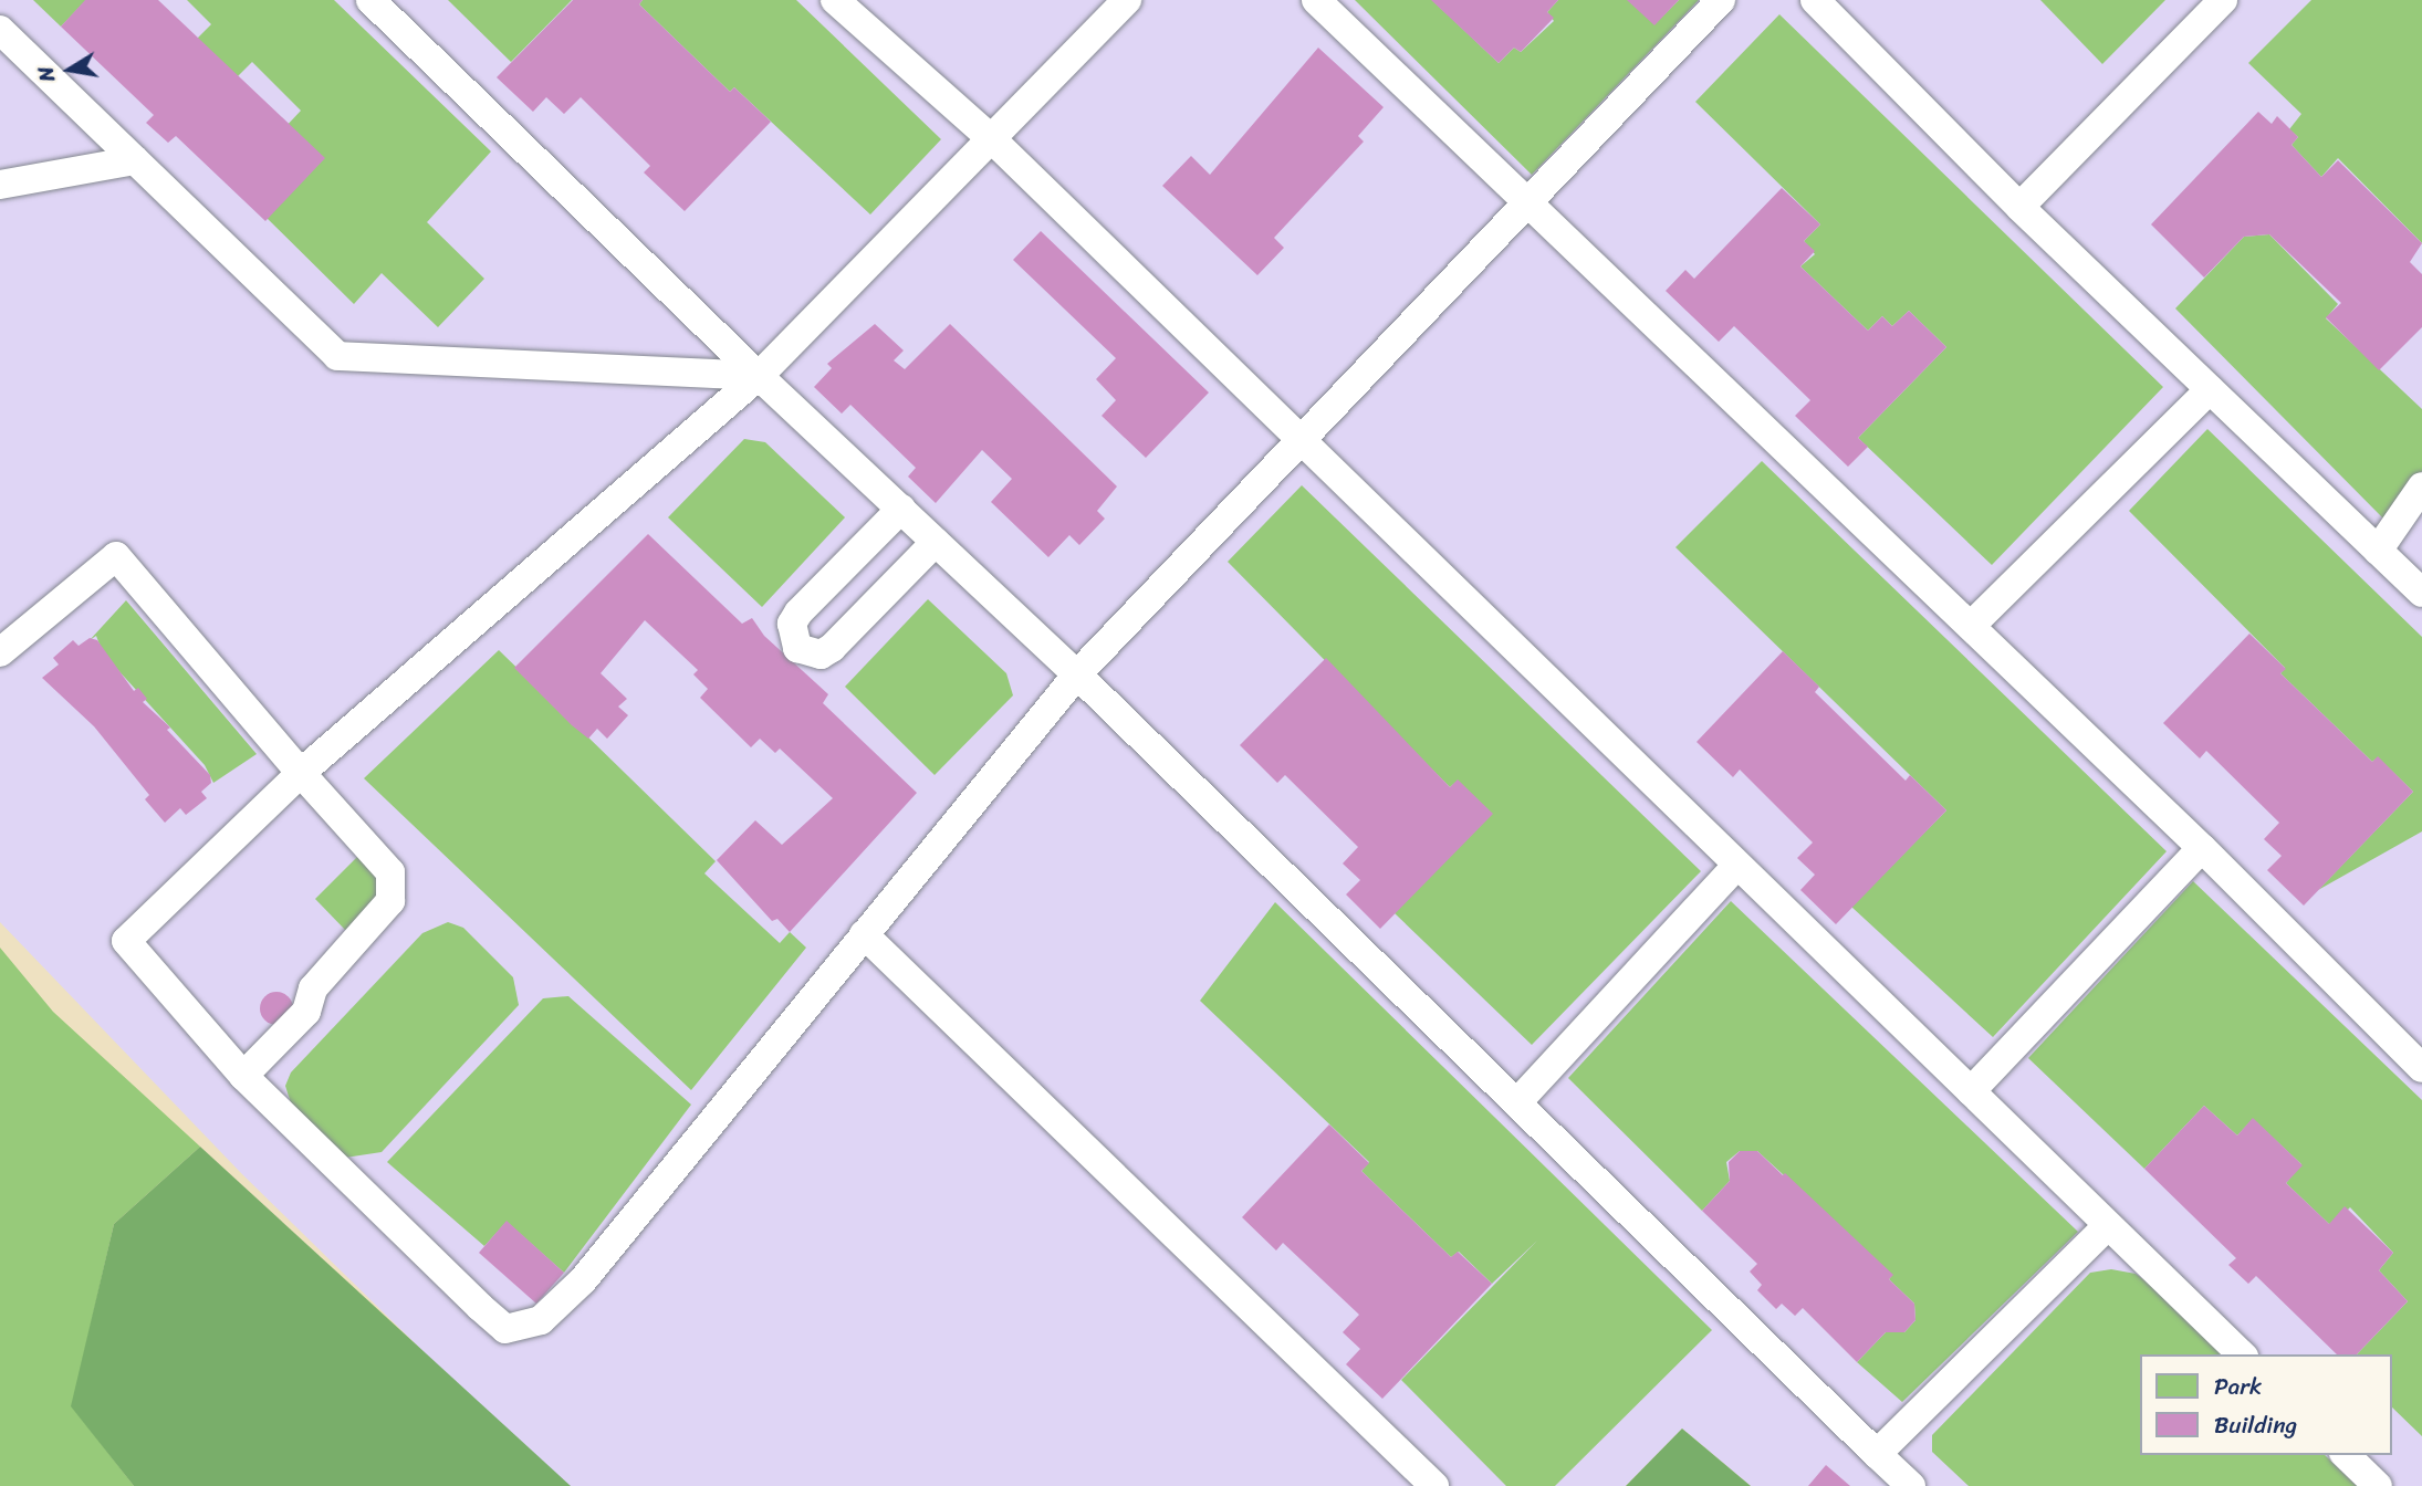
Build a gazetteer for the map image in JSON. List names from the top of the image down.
{
  "legend": ["Park", "Building"],
  "north": "left"
}
